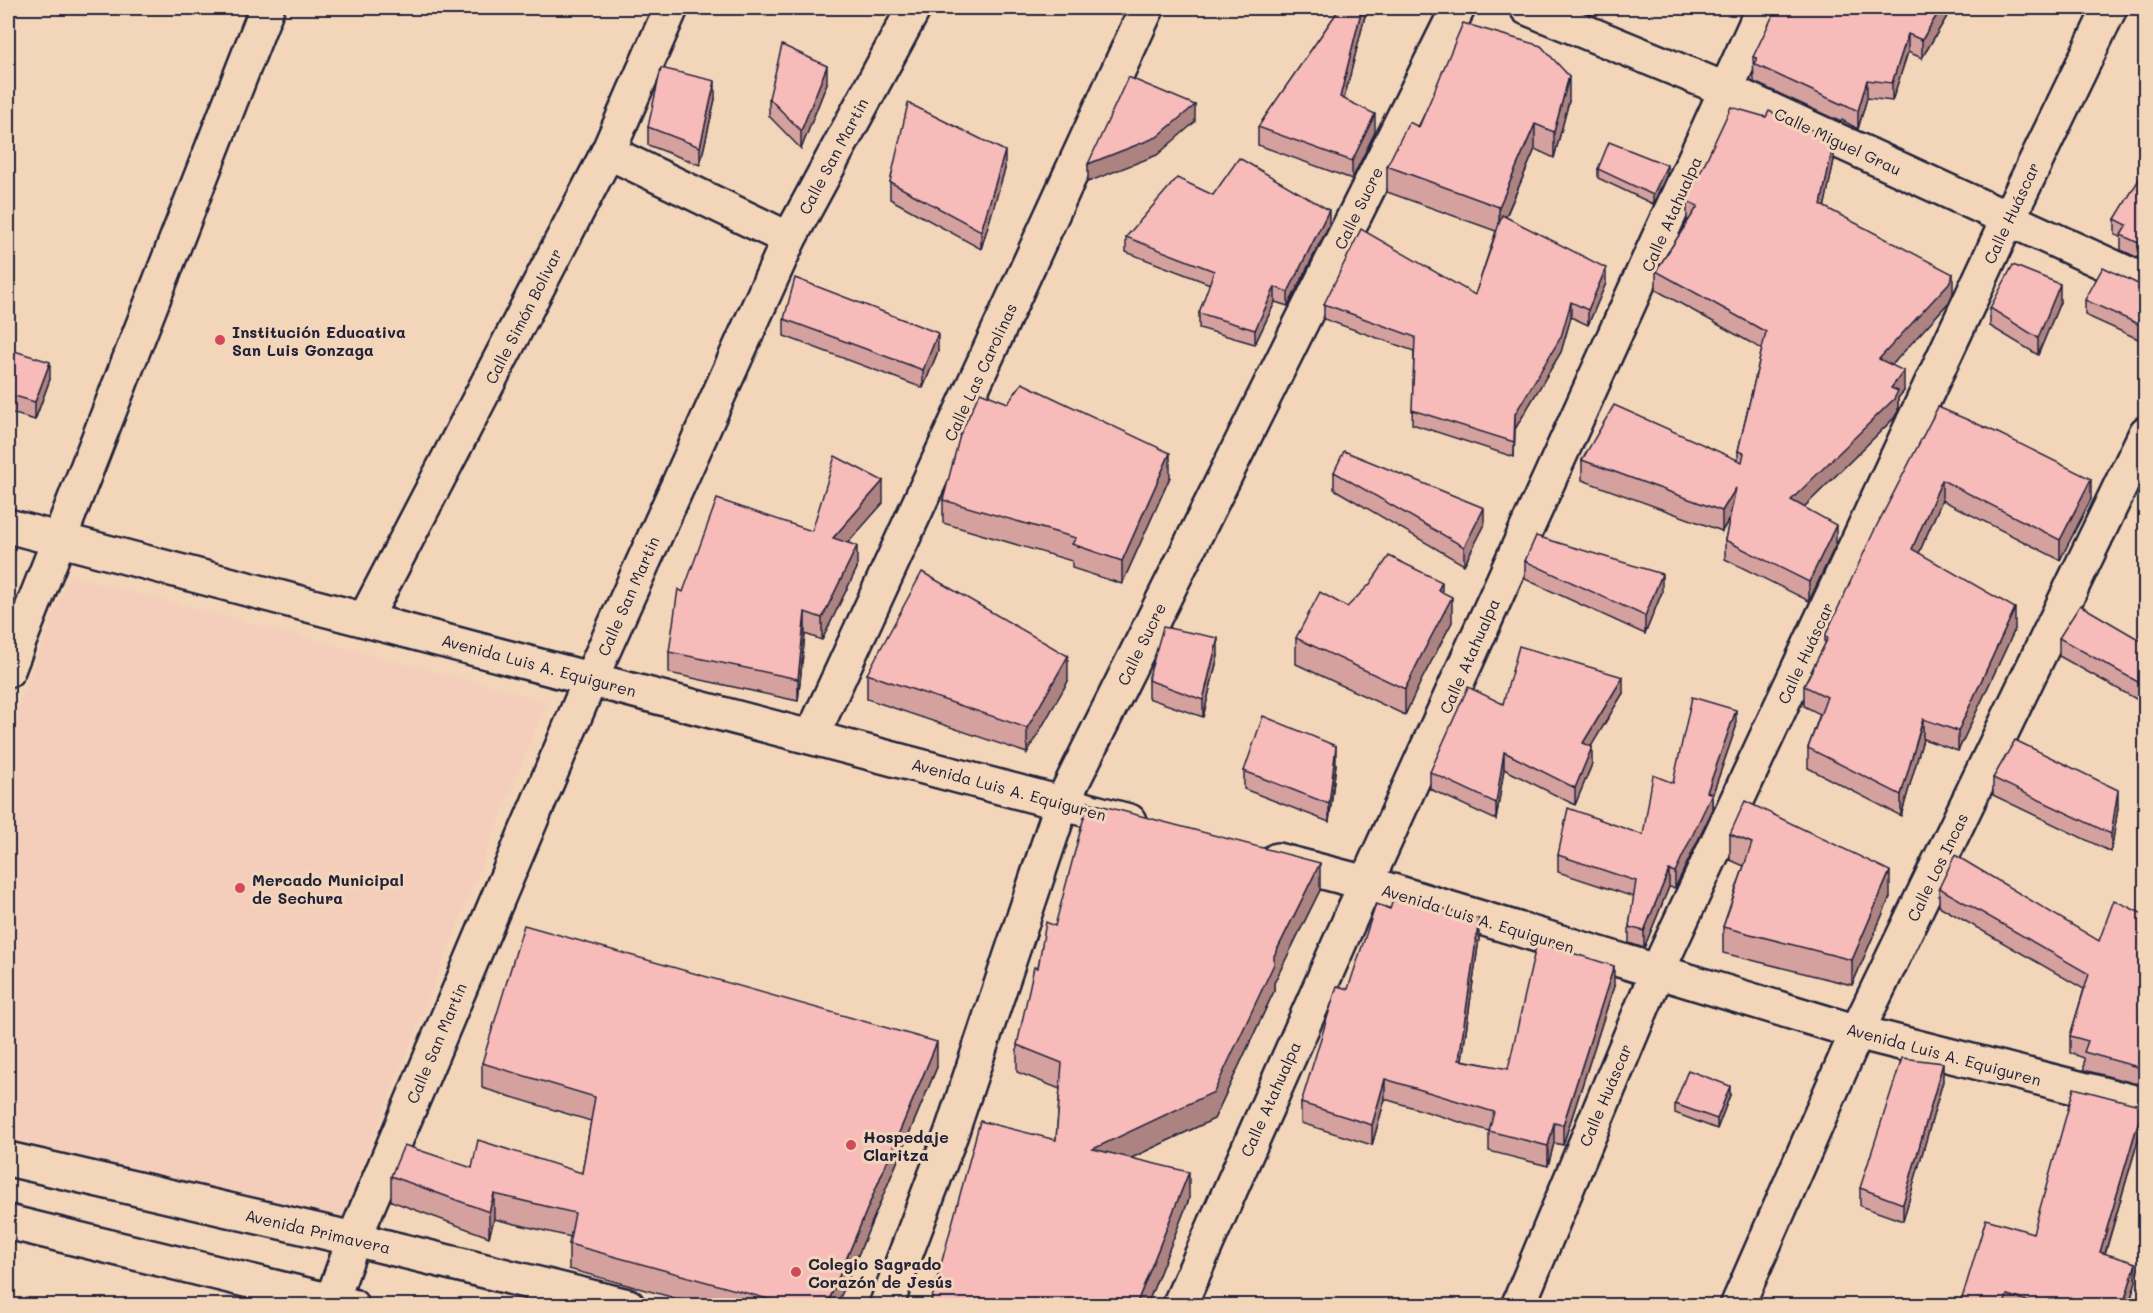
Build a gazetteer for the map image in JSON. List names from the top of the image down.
{
  "streets": {
    "street": [
      "Calle Miguel Grau",
      "Calle San Martin",
      "Calle Sucre",
      "Calle Huáscar",
      "Calle Atahualpa",
      "Calle Simón Bolivar",
      "Calle Las Carolinas",
      "Avenida Luis A. Equiguren",
      "Calle Los Incas",
      "Avenida Primavera"
    ]
  },
  "crossings": [
    ["Calle Miguel Grau", "Calle Huáscar"],
    ["Calle Miguel Grau", "Calle Atahualpa"],
    ["Calle San Martin", "Avenida Luis A. Equiguren"],
    ["Calle San Martin", "Avenida Primavera"],
    ["Calle Sucre", "Avenida Luis A. Equiguren"],
    ["Calle Huáscar", "Avenida Luis A. Equiguren"],
    ["Calle Atahualpa", "Avenida Luis A. Equiguren"],
    ["Calle Simón Bolivar", "Avenida Luis A. Equiguren"],
    ["Calle Las Carolinas", "Avenida Luis A. Equiguren"],
    ["Avenida Luis A. Equiguren", "Calle Los Incas"]
  ],
  "places": [
    "Institución Educativa San Luis Gonzaga",
    "Mercado Municipal de Sechura",
    "Hospedaje Claritza",
    "Colegio Sagrado Corazón de Jesús"
  ]
}
